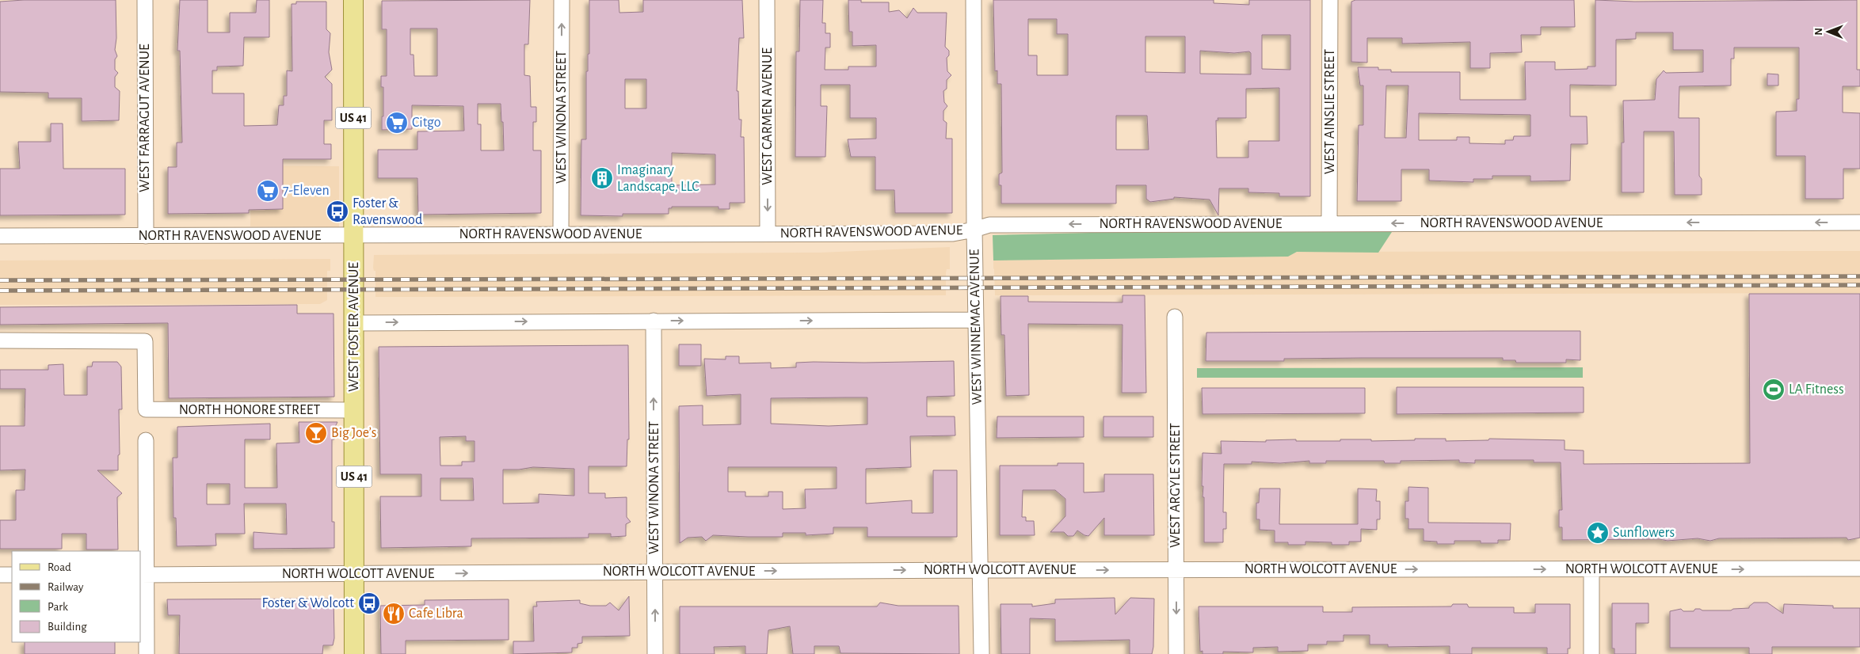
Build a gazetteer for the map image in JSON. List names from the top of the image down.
{
  "streets": {
    "main road": ["US 41", "WEST FOSTER AVENUE"],
    "street": [
      "WEST AINSLIE STREET",
      "WEST CARMEN AVENUE",
      "WEST WINONA STREET",
      "WEST FARRAGUT AVENUE",
      "NORTH RAVENSWOOD AVENUE",
      "WEST WINNEMAC AVENUE",
      "NORTH HONORE STREET",
      "WEST ARGYLE STREET",
      "NORTH WOLCOTT AVENUE"
    ]
  },
  "crossings": [
    ["WEST AINSLIE STREET", "NORTH RAVENSWOOD AVENUE"],
    ["WEST CARMEN AVENUE", "NORTH RAVENSWOOD AVENUE"],
    ["WEST WINONA STREET", "NORTH RAVENSWOOD AVENUE"],
    ["WEST WINONA STREET", "NORTH WOLCOTT AVENUE"],
    ["WEST FARRAGUT AVENUE", "NORTH RAVENSWOOD AVENUE"],
    ["NORTH RAVENSWOOD AVENUE", "WEST FOSTER AVENUE"],
    ["NORTH RAVENSWOOD AVENUE", "WEST WINNEMAC AVENUE"],
    ["WEST FOSTER AVENUE", "NORTH HONORE STREET"],
    ["WEST FOSTER AVENUE", "NORTH WOLCOTT AVENUE"],
    ["WEST WINNEMAC AVENUE", "NORTH WOLCOTT AVENUE"],
    ["WEST ARGYLE STREET", "NORTH WOLCOTT AVENUE"]
  ],
  "one_way": [
    "WEST CARMEN AVENUE",
    "WEST WINONA STREET",
    "NORTH RAVENSWOOD AVENUE",
    "NORTH WOLCOTT AVENUE"
  ],
  "places": {
    "supermarket": ["Citgo", "7-Eleven"],
    "building": ["Imaginary Landscape, LLC"],
    "bus stop": ["Foster & Ravenswood", "Foster & Wolcott"],
    "sports": ["LA Fitness"],
    "bar": ["Big Joe’s"],
    "place": ["Sunflowers"],
    "restaurant": ["Cafe Libra"]
  },
  "legend": [
    "Road",
    "Railway",
    "Park",
    "Building"
  ],
  "north": "left"
}
